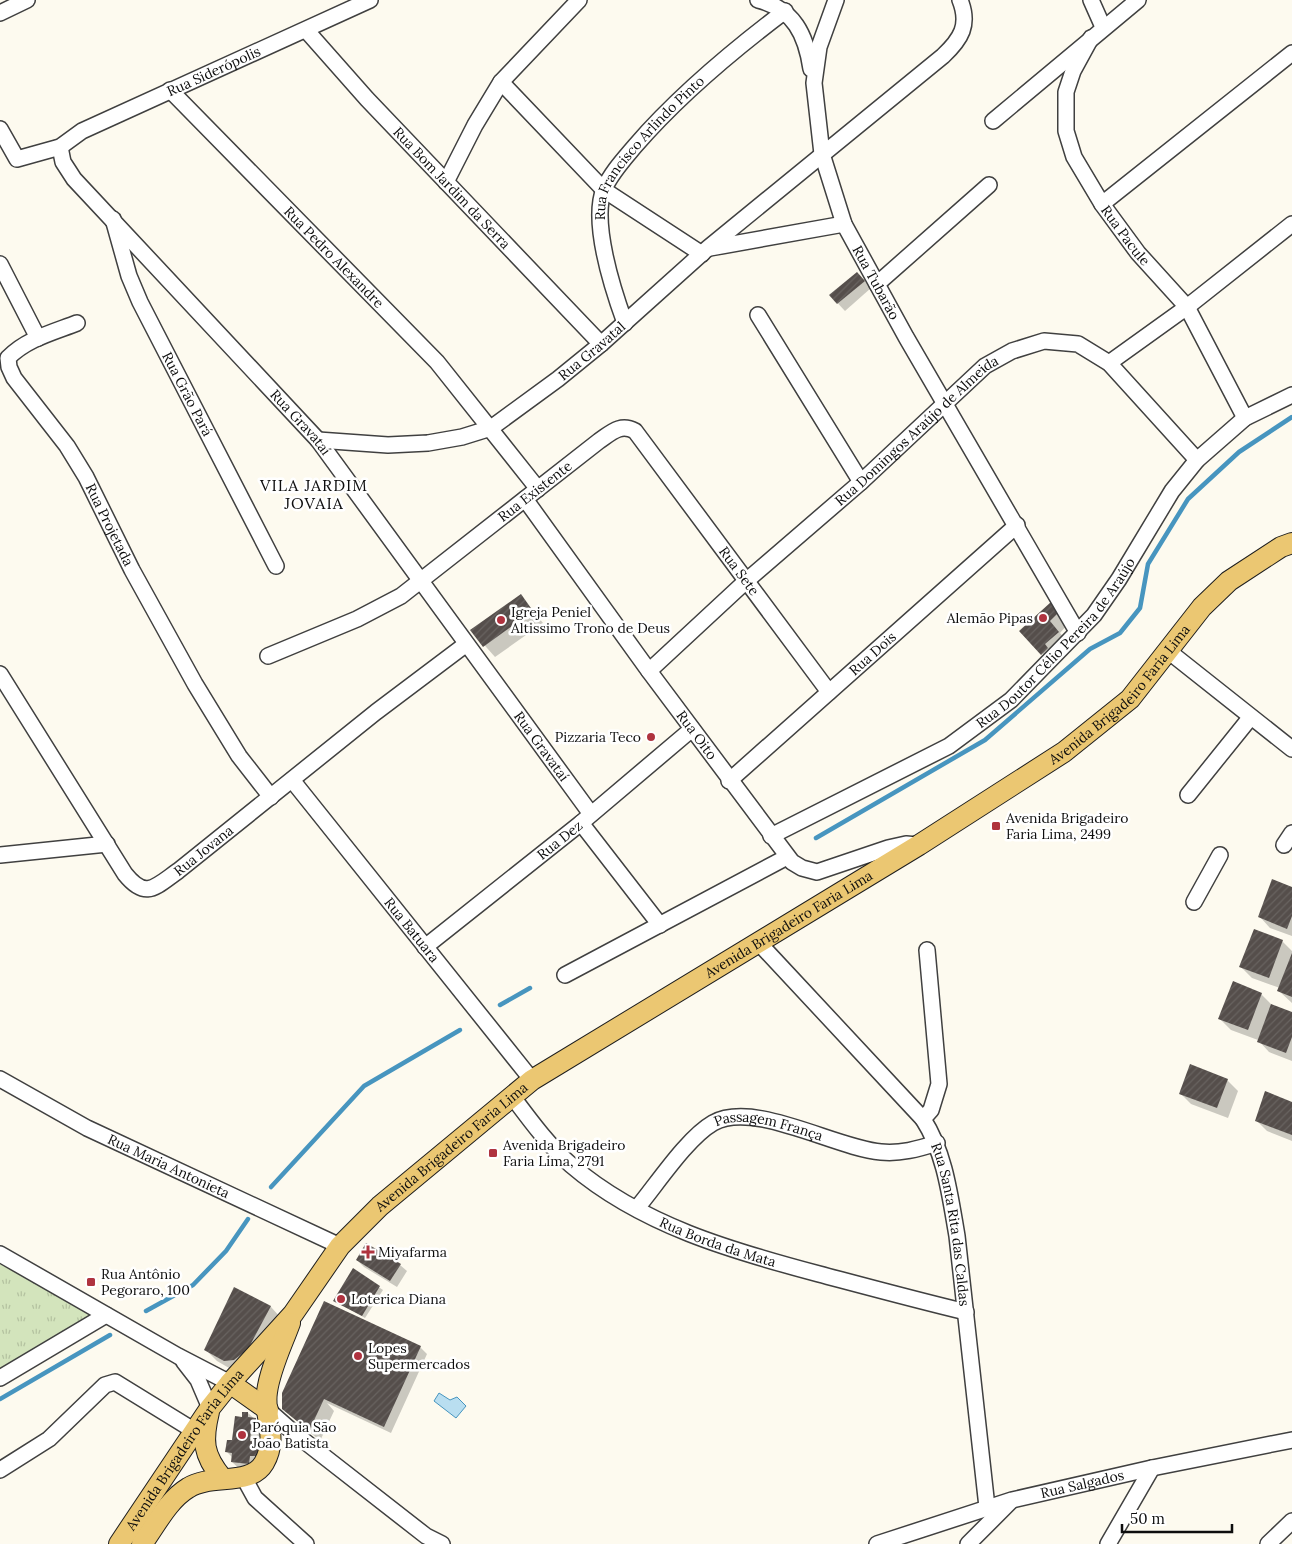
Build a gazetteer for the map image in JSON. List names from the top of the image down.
{
  "streets": {
    "main road": ["Avenida Brigadeiro Faria Lima"],
    "street": [
      "Rua Siderópolis",
      "Rua Francisco Arlindo Pinto",
      "Rua Bom Jardim da Serra",
      "Rua Pacule",
      "Rua Pedro Alexandre",
      "Rua Tubarão",
      "Rua Gravatal",
      "Rua Grão Pará",
      "Rua Gravataí",
      "Rua Domingos Araújo de Almeida",
      "Rua Existente",
      "Rua Projetada",
      "Rua Sete",
      "Rua Doutor Célio Pereira de Araújo",
      "Rua Dois",
      "Rua Oito",
      "Rua Dez",
      "Rua Jovana",
      "Rua Batuara",
      "Passagem França",
      "Rua Maria Antonieta",
      "Rua Santa Rita das Caldas",
      "Rua Borda da Mata",
      "Rua Salgados"
    ]
  },
  "crossings": [
    ["Rua Siderópolis", "Rua Bom Jardim da Serra"],
    ["Rua Siderópolis", "Rua Pedro Alexandre"],
    ["Rua Siderópolis", "Rua Gravataí"],
    ["Rua Francisco Arlindo Pinto", "Rua Gravatal"],
    ["Rua Bom Jardim da Serra", "Rua Gravatal"],
    ["Rua Pacule", "Rua Doutor Célio Pereira de Araújo"],
    ["Rua Pedro Alexandre", "Rua Gravatal"],
    ["Rua Tubarão", "Rua Gravatal"],
    ["Rua Tubarão", "Rua Domingos Araújo de Almeida"],
    ["Rua Tubarão", "Rua Doutor Célio Pereira de Araújo"],
    ["Rua Tubarão", "Rua Dois"],
    ["Rua Gravatal", "Rua Gravataí"],
    ["Rua Grão Pará", "Rua Gravataí"],
    ["Rua Gravataí", "Rua Existente"],
    ["Rua Gravataí", "Rua Dez"],
    ["Rua Gravataí", "Rua Jovana"],
    ["Rua Domingos Araújo de Almeida", "Rua Sete"],
    ["Rua Domingos Araújo de Almeida", "Rua Doutor Célio Pereira de Araújo"],
    ["Rua Domingos Araújo de Almeida", "Rua Oito"],
    ["Rua Existente", "Rua Sete"],
    ["Rua Existente", "Rua Oito"],
    ["Rua Projetada", "Rua Jovana"],
    ["Rua Sete", "Rua Dois"],
    ["Rua Doutor Célio Pereira de Araújo", "Rua Oito"],
    ["Rua Dois", "Rua Oito"],
    ["Avenida Brigadeiro Faria Lima", "Rua Oito"],
    ["Avenida Brigadeiro Faria Lima", "Rua Batuara"],
    ["Avenida Brigadeiro Faria Lima", "Rua Maria Antonieta"],
    ["Avenida Brigadeiro Faria Lima", "Rua Santa Rita das Caldas"],
    ["Avenida Brigadeiro Faria Lima", "Rua Borda da Mata"],
    ["Rua Oito", "Rua Dez"],
    ["Rua Dez", "Rua Batuara"],
    ["Rua Jovana", "Rua Batuara"],
    ["Passagem França", "Rua Santa Rita das Caldas"],
    ["Passagem França", "Rua Borda da Mata"],
    ["Rua Santa Rita das Caldas", "Rua Borda da Mata"],
    ["Rua Santa Rita das Caldas", "Rua Salgados"]
  ],
  "districts": ["VILA JARDIM JOVAIA"],
  "places": {
    "other": [
      "Alemão Pipas",
      "Igreja Peniel Altissimo Trono de Deus",
      "Pizzaria Teco",
      "Loterica Diana",
      "Lopes Supermercados",
      "Paróquia São João Batista"
    ],
    "transit": ["Avenida Brigadeiro Faria Lima, 2499", "Avenida Brigadeiro Faria Lima, 2791", "Rua Antônio Pegoraro, 100"],
    "health": ["Miyafarma"]
  },
  "scale_bar": "50 m"
}
